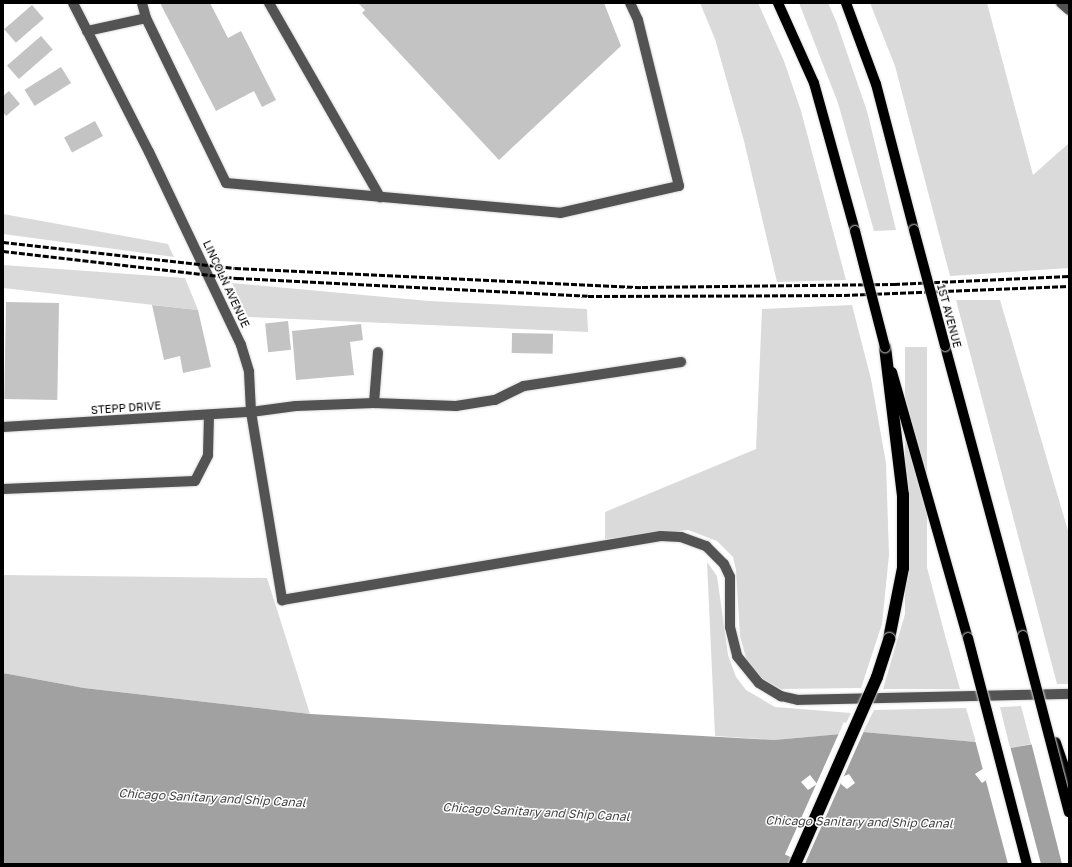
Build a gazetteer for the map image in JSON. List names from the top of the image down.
{
  "streets": {
    "main road": ["1ST AVENUE"],
    "street": ["LINCOLN AVENUE", "STEPP DRIVE"]
  },
  "crossings": [
    ["LINCOLN AVENUE", "STEPP DRIVE"]
  ],
  "water": ["Chicago Sanitary and Ship Canal"]
}
